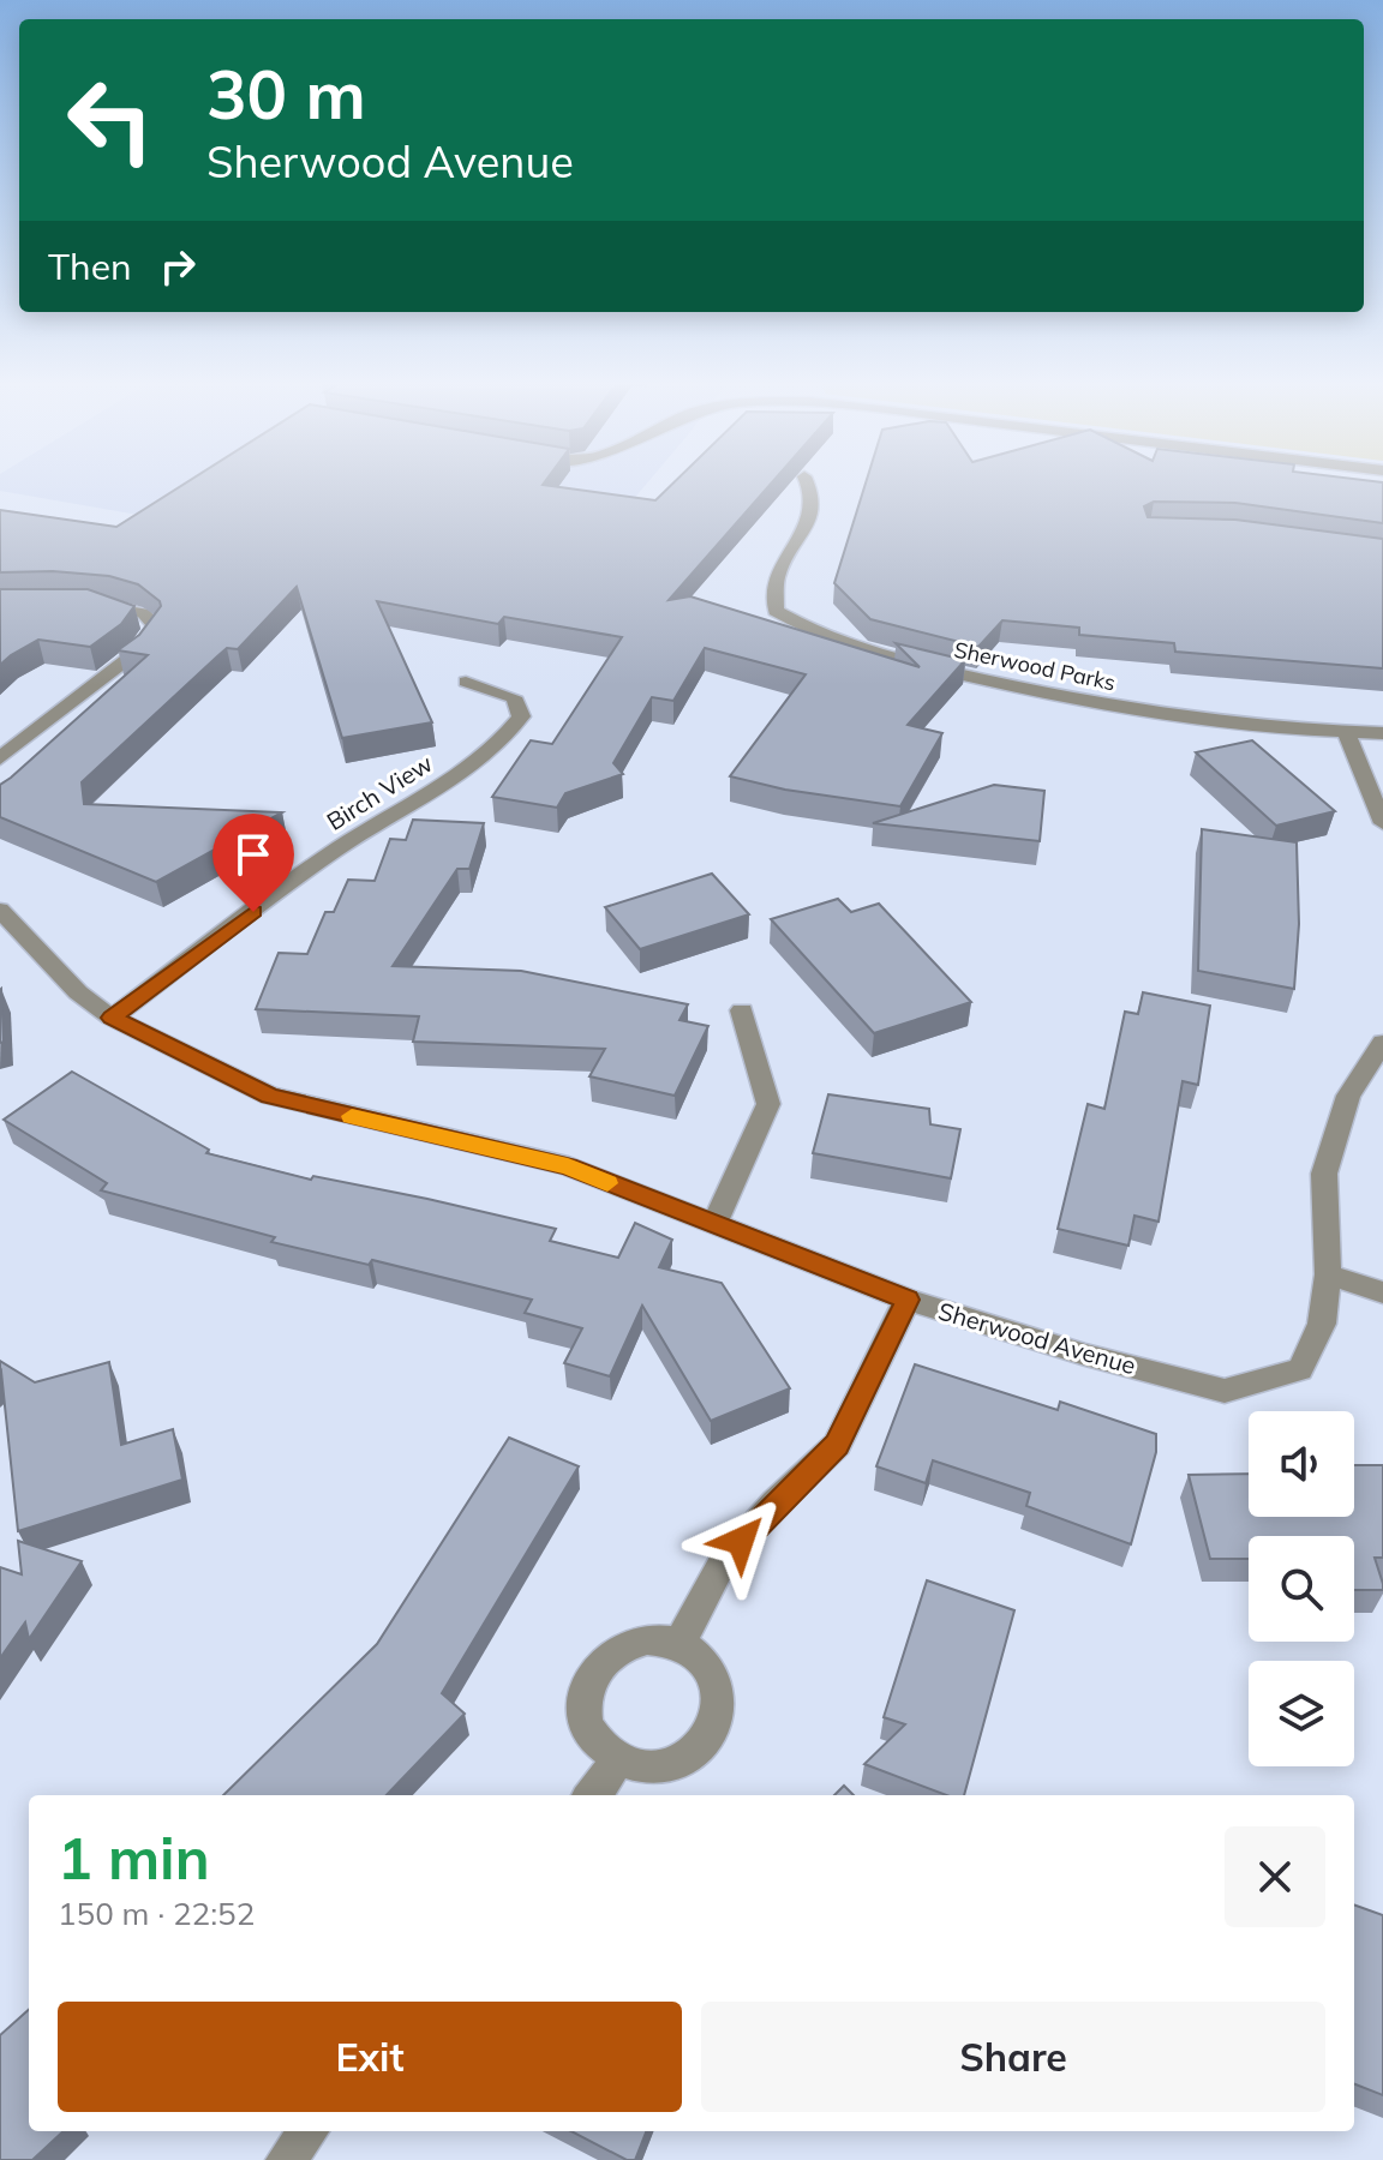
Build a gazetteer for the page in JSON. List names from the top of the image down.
{
  "streets": {
    "street": ["Sherwood Parks", "Birch View", "Sherwood Avenue"]
  },
  "crossings": [
    ["Birch View", "Sherwood Avenue"]
  ],
  "page": {
    "turn": ["30 m", "Sherwood Avenue"],
    "then": "Then",
    "heading": ["1 min", "150 m · 22:52"],
    "buttons": ["Exit", "Share"]
  }
}
